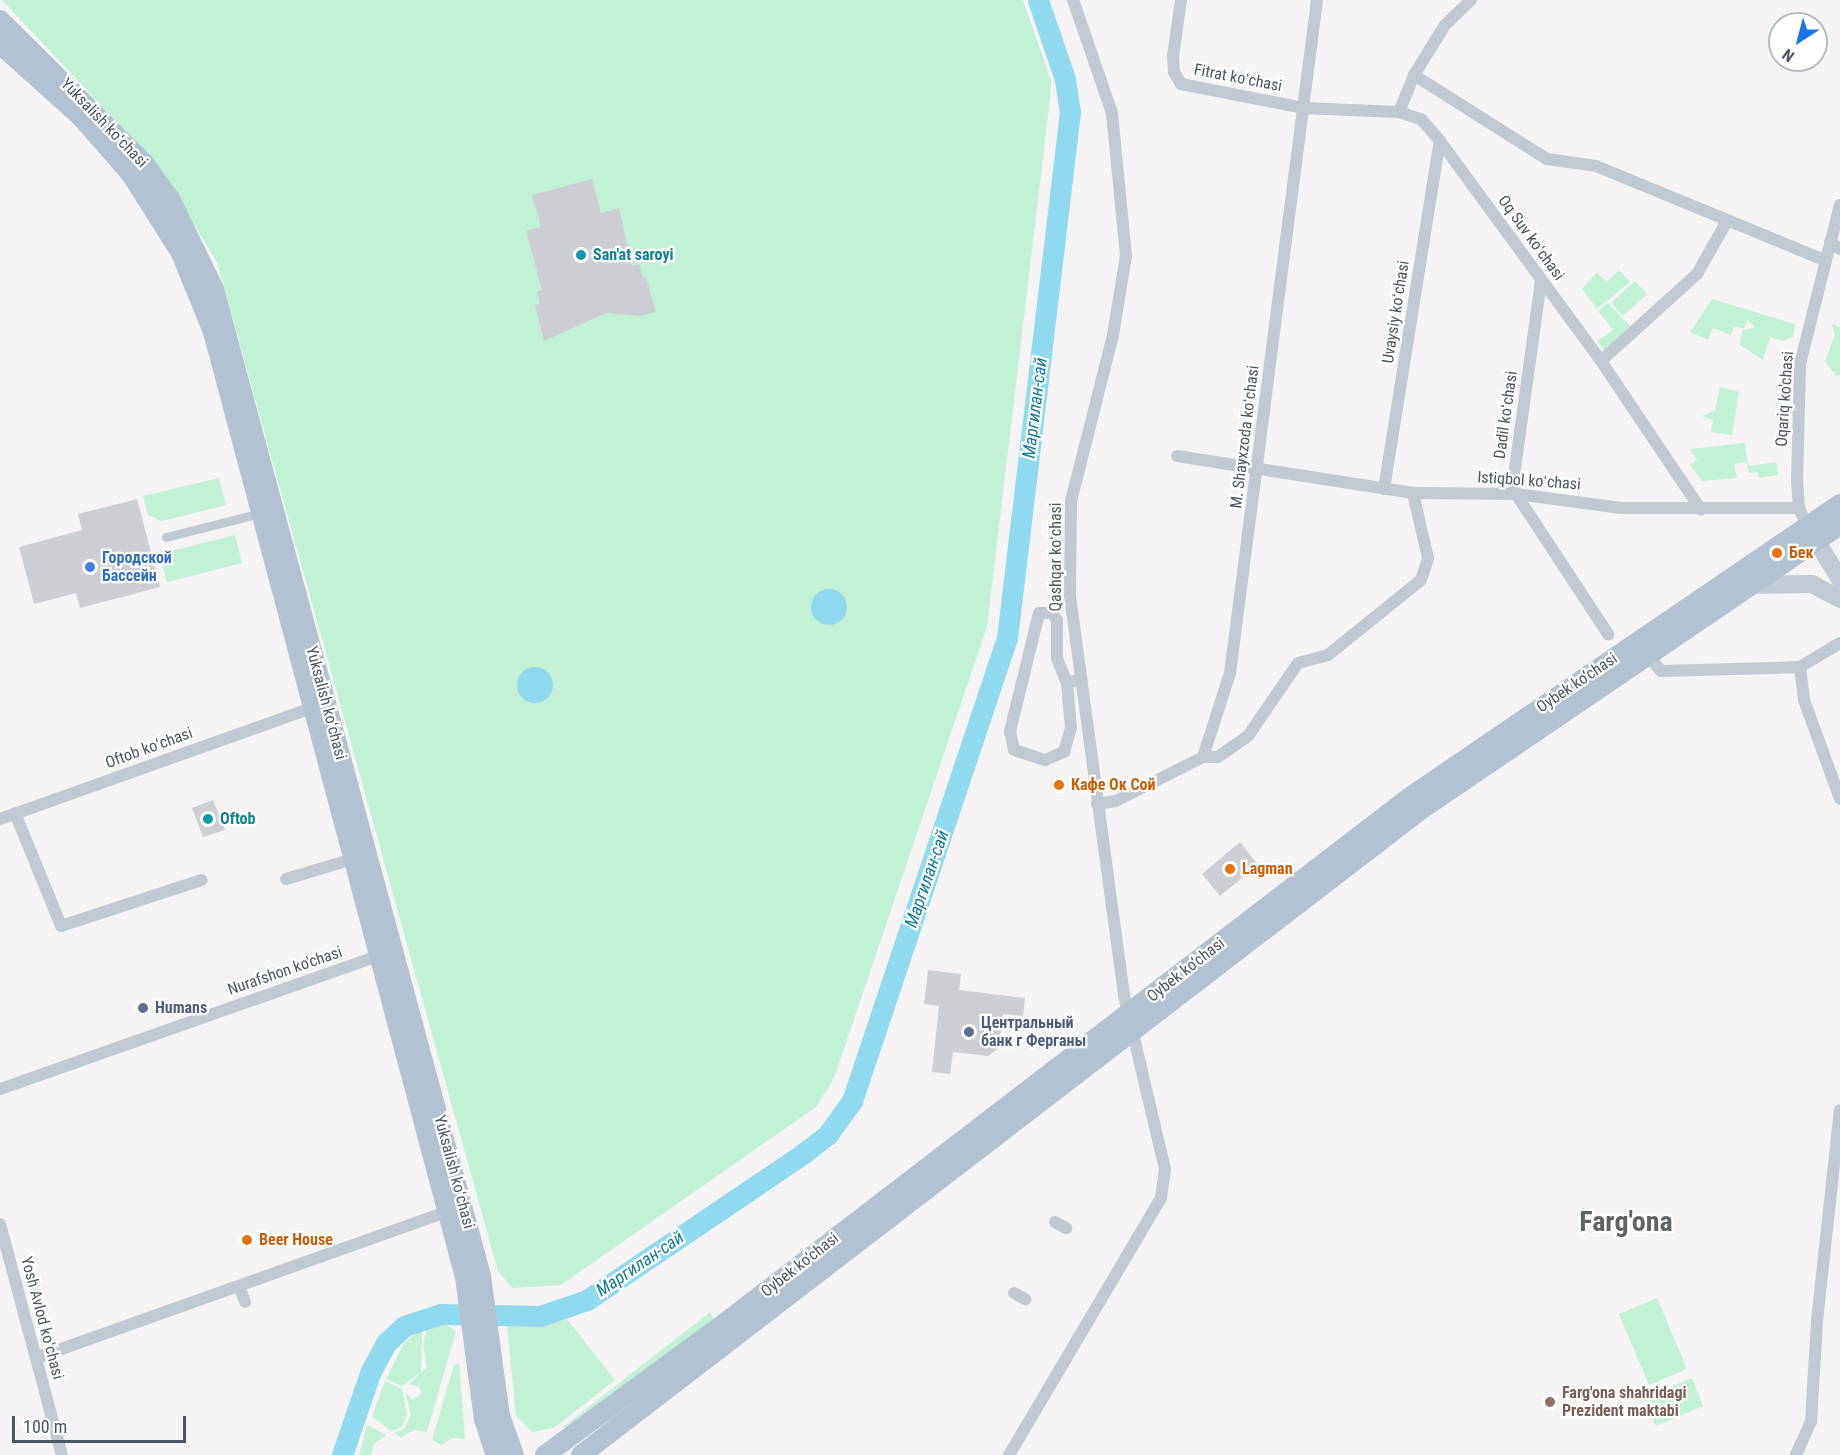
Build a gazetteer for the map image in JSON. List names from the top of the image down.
{
  "streets": {
    "main road": ["Yuksalish koʻchasi", "Oybek ko‘chasi"],
    "street": [
      "Fitrat koʻchasi",
      "Oq Suv koʻchasi",
      "Uvaysiy koʻchasi",
      "Oqariq ko'chasi",
      "Dadil koʻchasi",
      "M. Shayxzoda koʻchasi",
      "Istiqbol koʻchasi",
      "Qashqar koʻchasi",
      "Oftob koʻchasi",
      "Nurafshon ko'chasi",
      "Yosh Avlod koʻchasi"
    ]
  },
  "crossings": [
    ["Fitrat koʻchasi", "M. Shayxzoda koʻchasi"],
    ["Yuksalish koʻchasi", "Oftob koʻchasi"],
    ["Yuksalish koʻchasi", "Nurafshon ko'chasi"],
    ["Oq Suv koʻchasi", "Uvaysiy koʻchasi"],
    ["Oq Suv koʻchasi", "Dadil koʻchasi"],
    ["Oq Suv koʻchasi", "Istiqbol koʻchasi"],
    ["Uvaysiy koʻchasi", "Istiqbol koʻchasi"],
    ["Oqariq ko'chasi", "Istiqbol koʻchasi"],
    ["Oqariq ko'chasi", "Oybek ko‘chasi"],
    ["Dadil koʻchasi", "Istiqbol koʻchasi"],
    ["M. Shayxzoda koʻchasi", "Istiqbol koʻchasi"],
    ["Qashqar koʻchasi", "Oybek ko‘chasi"]
  ],
  "districts": ["Farg'ona"],
  "water": ["Маргилан-сай"],
  "places": [
    "San'at saroyi",
    "Бек",
    "Городской Бассейн",
    "Кафе Ок Сой",
    "Oftob",
    "Lagman",
    "Humans",
    "Центральный банк г Ферганы",
    "Beer House",
    "Farg'ona shahridagi Prezident maktabi"
  ],
  "scale_bar": "100 m",
  "north": "bottom left"
}
